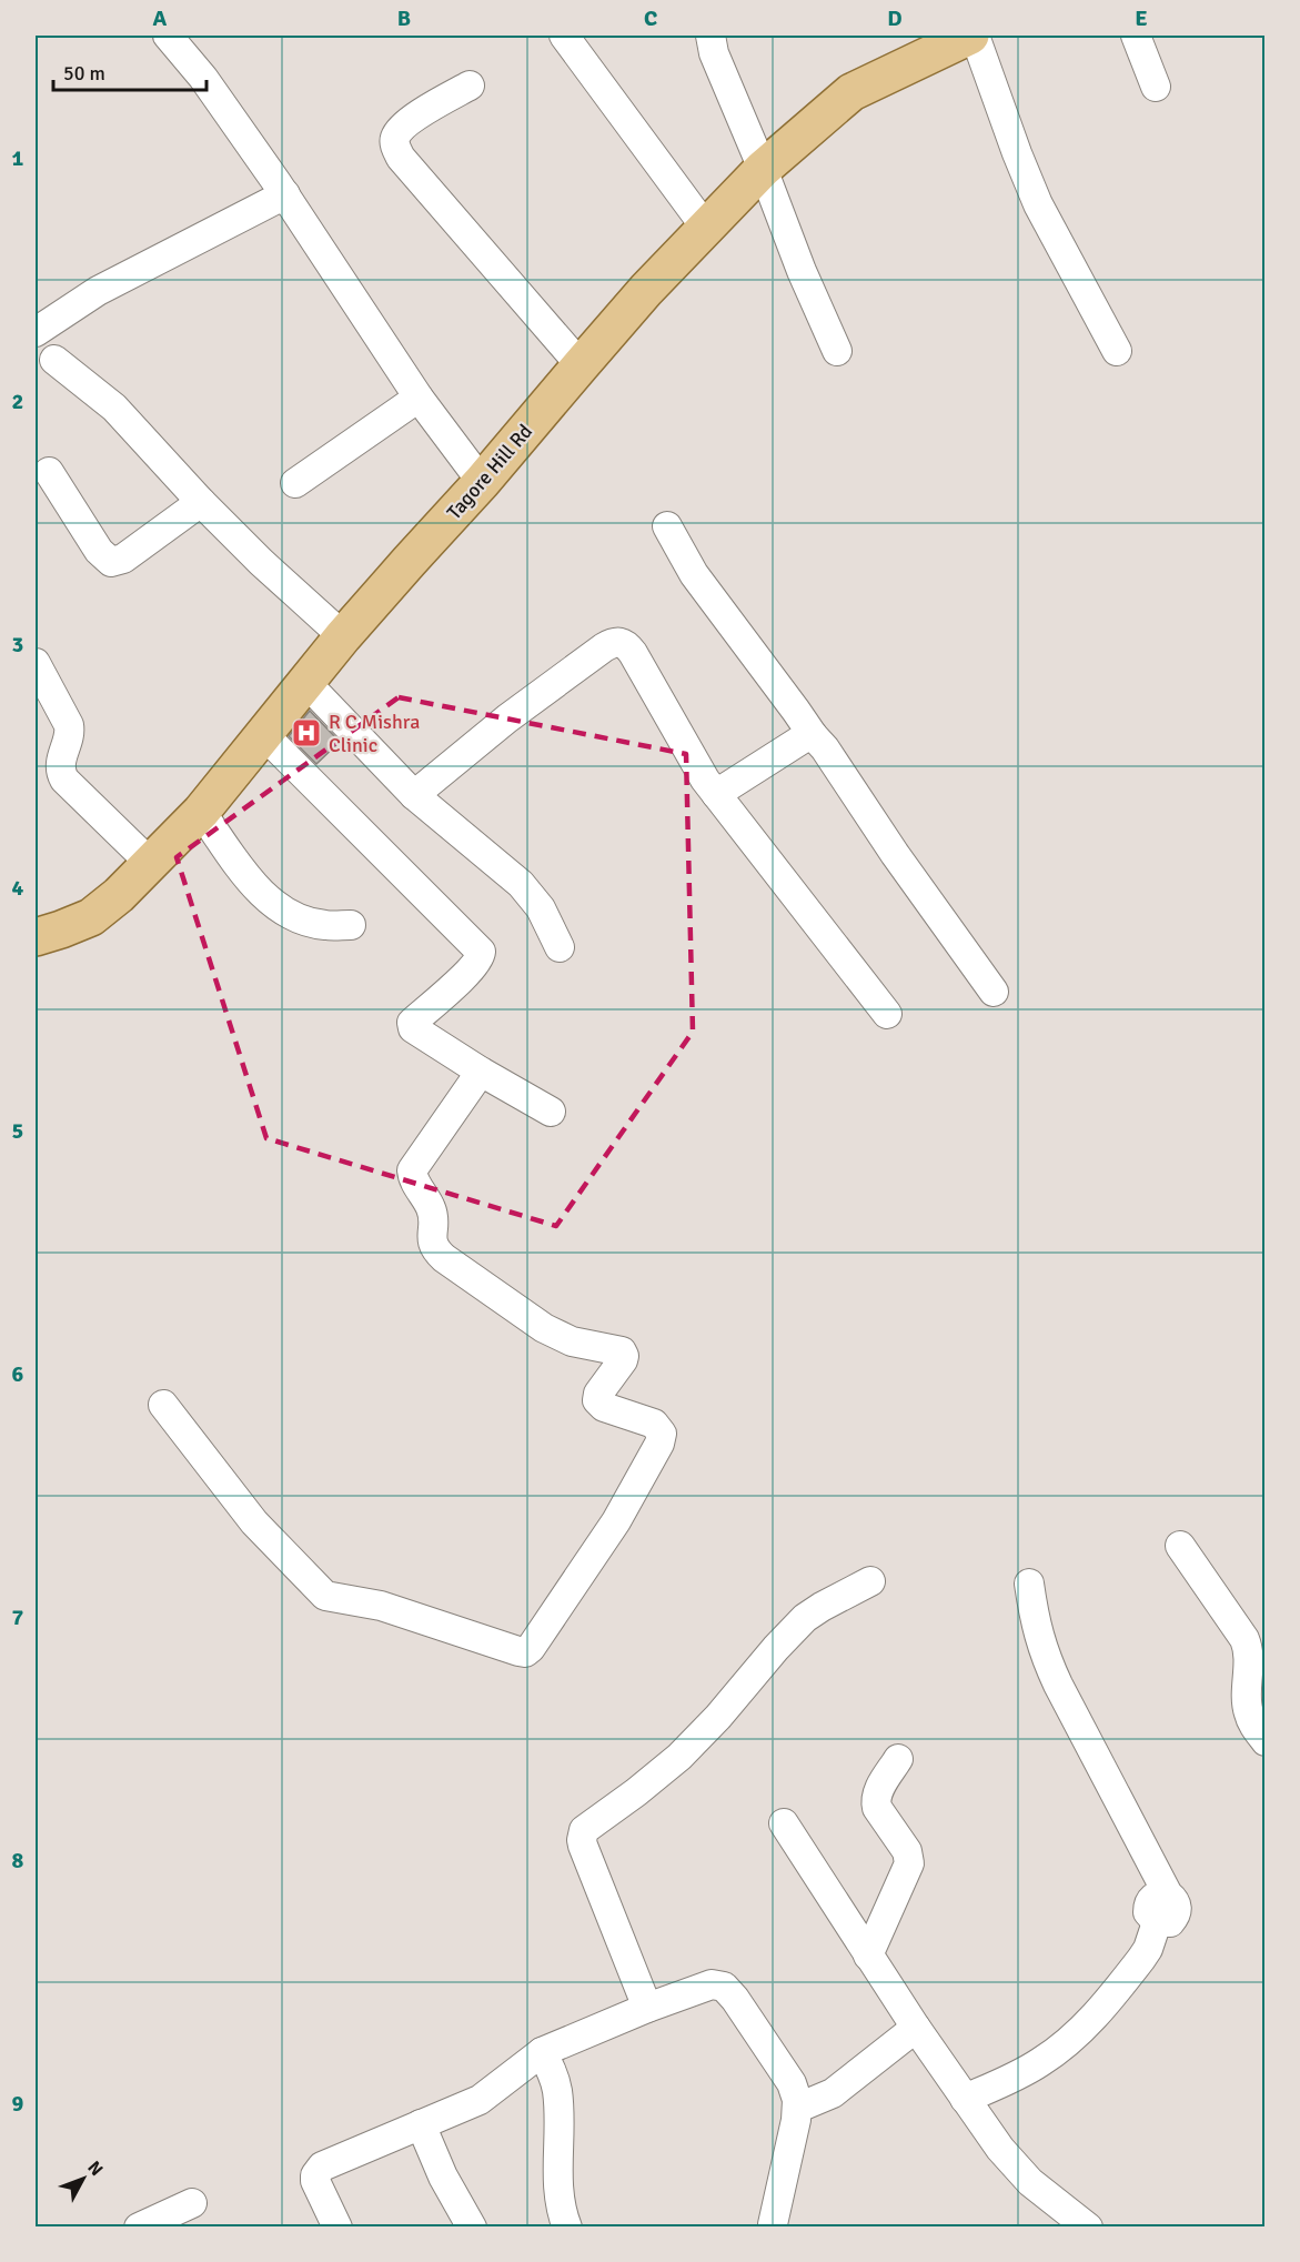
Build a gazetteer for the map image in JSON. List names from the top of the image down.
{
  "streets": {
    "main road": ["Tagore Hill Rd"]
  },
  "places": {
    "hospital": ["R C Mishra Clinic"]
  },
  "scale_bar": "50 m",
  "north": "top right",
  "grid": {
    "columns": [
      "A",
      "B",
      "C",
      "D",
      "E"
    ],
    "rows": [
      "1",
      "2",
      "3",
      "4",
      "5",
      "6",
      "7",
      "8",
      "9"
    ]
  }
}
